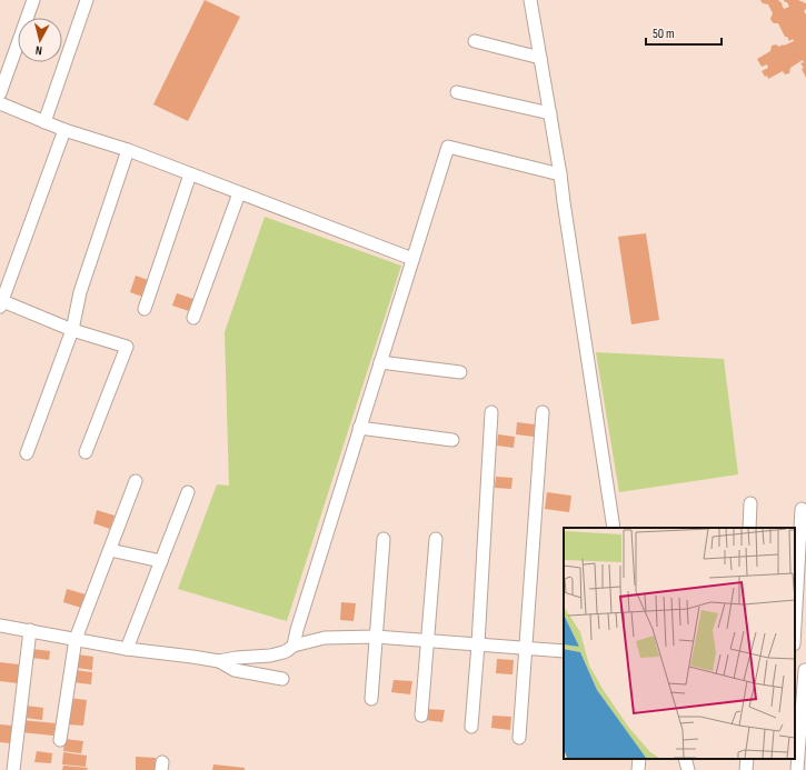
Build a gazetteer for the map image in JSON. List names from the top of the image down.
{
  "scale_bar": "50 m",
  "north": "bottom"
}
